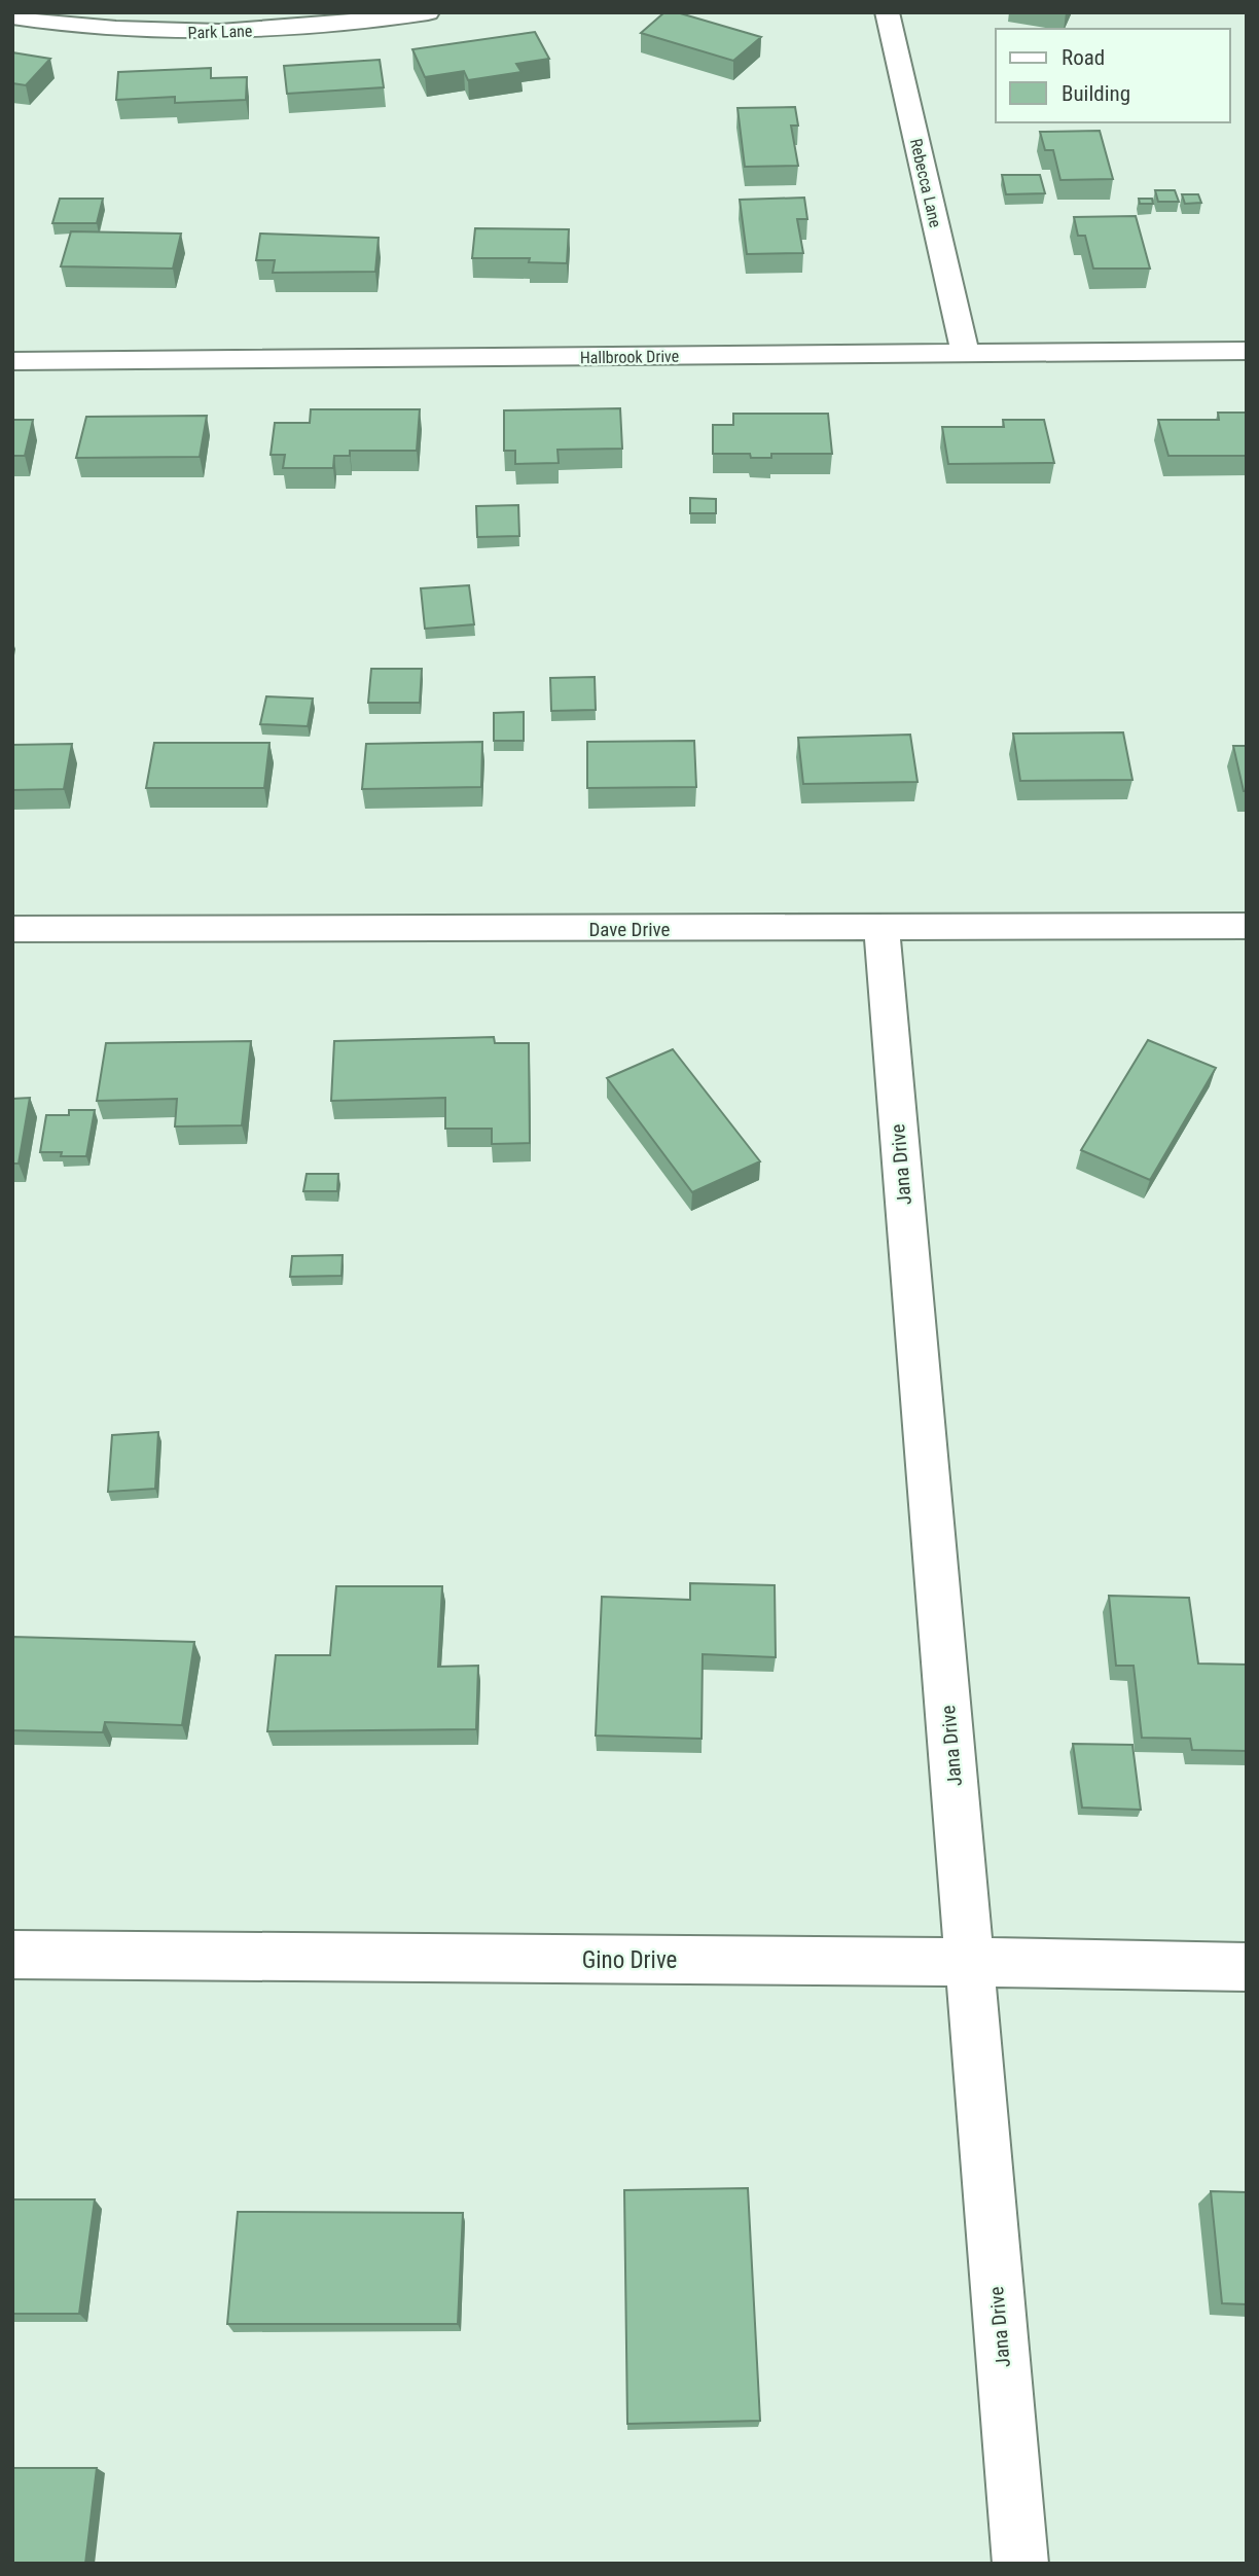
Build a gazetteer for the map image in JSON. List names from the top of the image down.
{
  "streets": {
    "street": [
      "Park Lane",
      "Rebecca Lane",
      "Hallbrook Drive",
      "Dave Drive",
      "Jana Drive",
      "Gino Drive"
    ]
  },
  "crossings": [
    ["Rebecca Lane", "Hallbrook Drive"],
    ["Dave Drive", "Jana Drive"],
    ["Jana Drive", "Gino Drive"]
  ],
  "legend": ["Road", "Building"]
}
